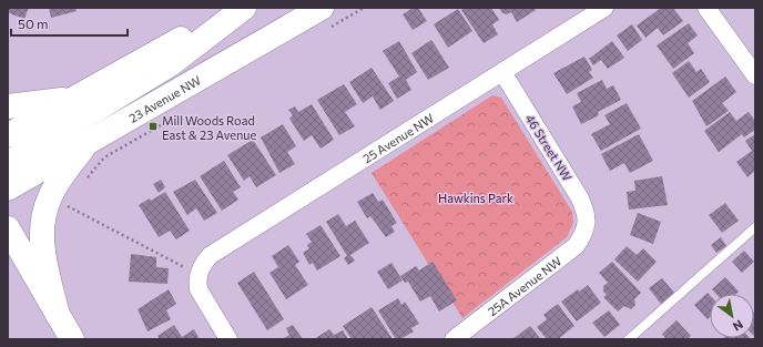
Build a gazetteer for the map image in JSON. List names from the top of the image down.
{
  "streets": {
    "main road": ["23 Avenue NW"],
    "street": ["25 Avenue NW", "46 Street NW", "25A Avenue NW"]
  },
  "crossings": [
    ["25 Avenue NW", "46 Street NW"],
    ["46 Street NW", "25A Avenue NW"]
  ],
  "parks": ["Hawkins Park"],
  "places": {
    "transit": ["Mill Woods Road East & 23 Avenue"]
  },
  "scale_bar": "50 m",
  "north": "bottom right"
}
